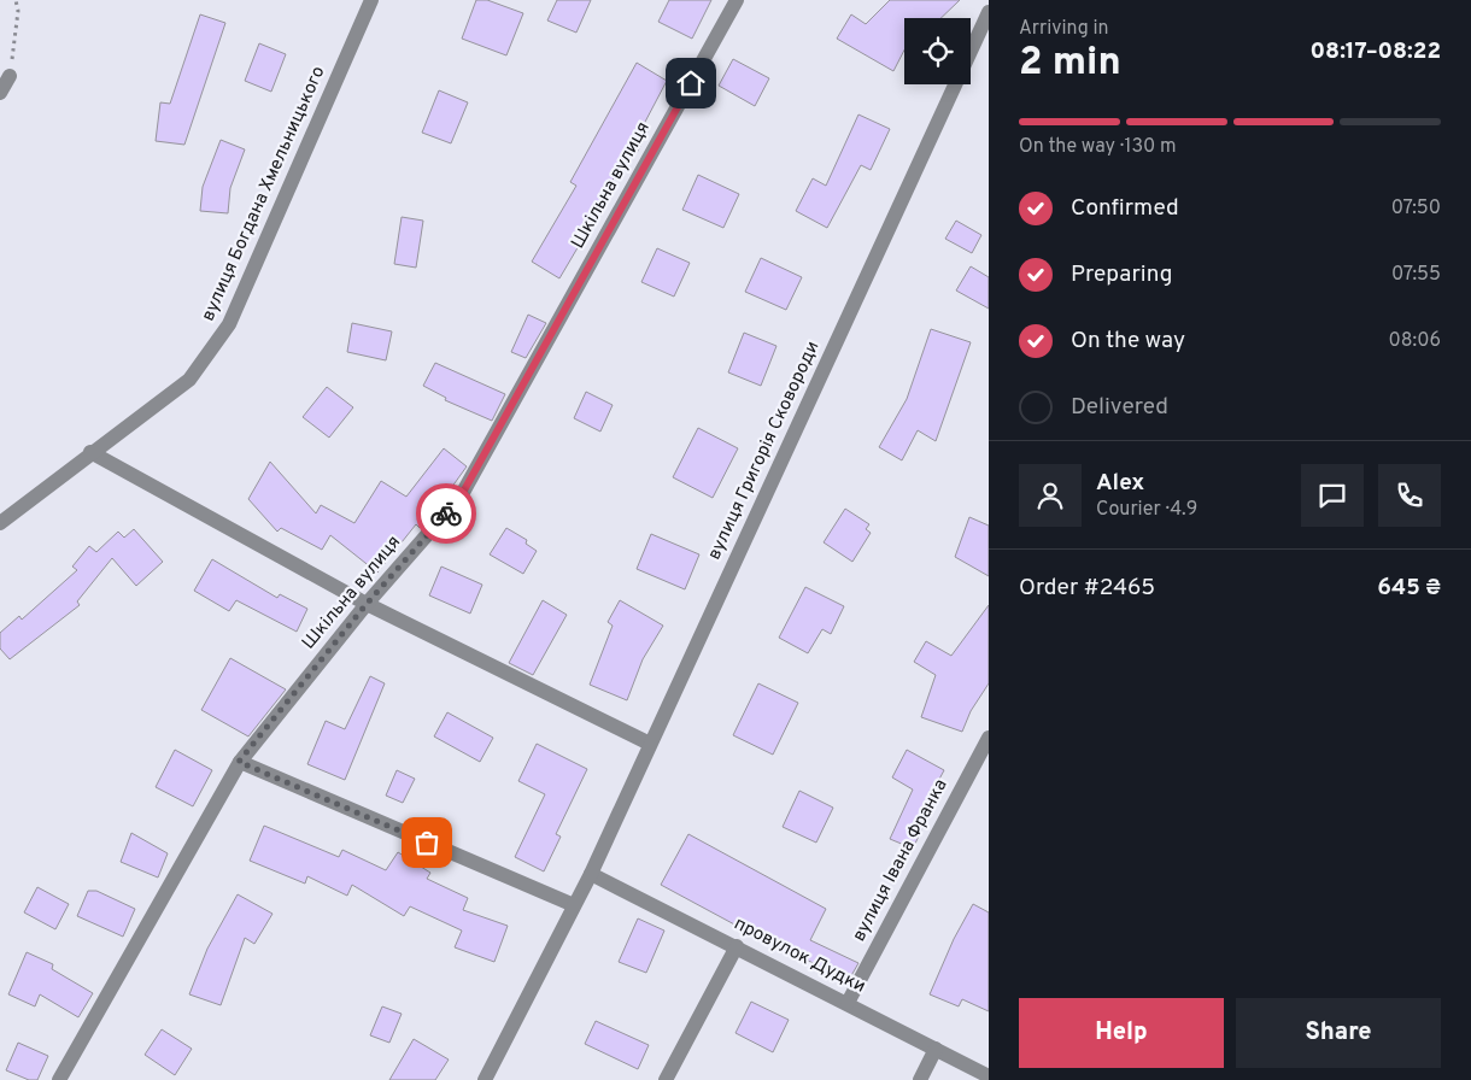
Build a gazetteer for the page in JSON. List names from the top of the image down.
{
  "streets": {
    "street": [
      "Шкільна вулиця",
      "вулиця Богдана Хмельницького",
      "вулиця Григорія Сковороди",
      "вулиця Івана Франка",
      "провулок Дудки"
    ]
  },
  "crossings": [
    ["вулиця Григорія Сковороди", "провулок Дудки"],
    ["вулиця Івана Франка", "провулок Дудки"]
  ],
  "page": {
    "heading": ["2 min", "Arriving in", "08:17–08:22"],
    "panel": [
      "Alex",
      "Courier · 4.9",
      "Order #2465",
      "645 ₴"
    ],
    "bar": "On the way · 130 m",
    "list": [
      ["Confirmed", "07:50"],
      ["Preparing", "07:55"],
      ["On the way", "08:06"],
      "Delivered"
    ],
    "buttons": ["Help", "Share"]
  }
}
